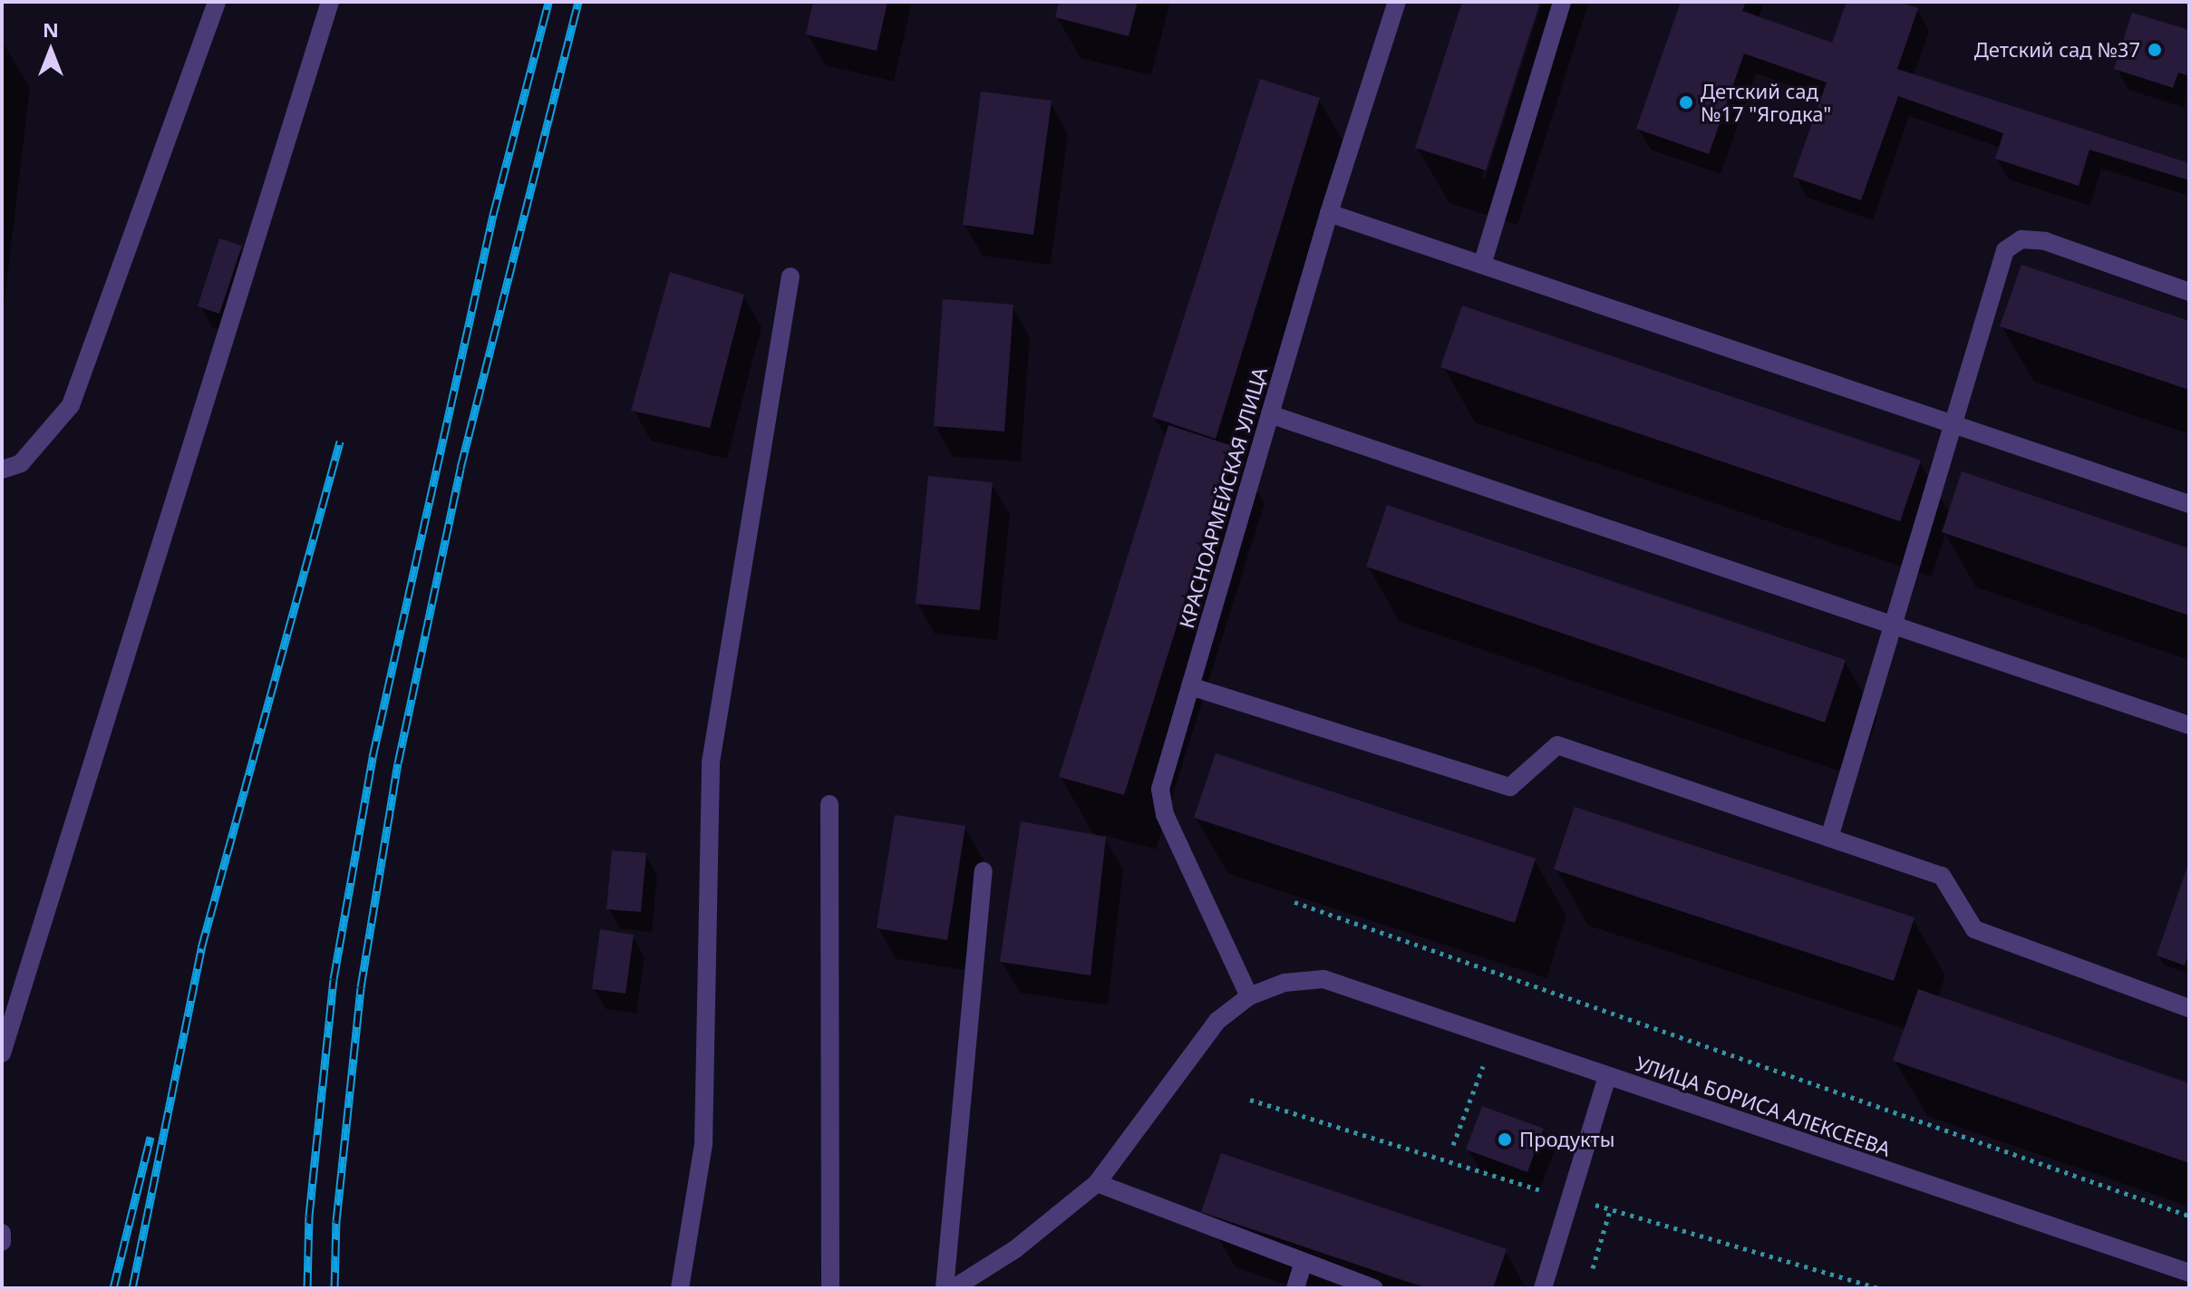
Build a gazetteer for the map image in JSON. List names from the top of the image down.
{
  "streets": {
    "street": ["КРАСНОАРМЕЙСКАЯ УЛИЦА", "УЛИЦА БОРИСА АЛЕКСЕЕВА"]
  },
  "crossings": [
    ["КРАСНОАРМЕЙСКАЯ УЛИЦА", "УЛИЦА БОРИСА АЛЕКСЕЕВА"]
  ],
  "places": ["Детский сад №37", "Детский сад №17 \"Ягодка\"", "Продукты"],
  "north": "top"
}
